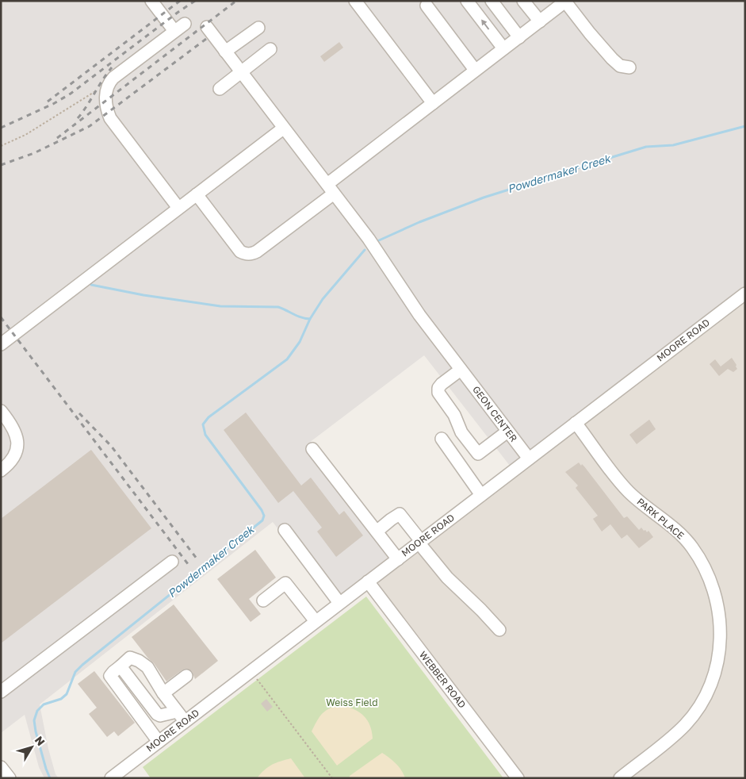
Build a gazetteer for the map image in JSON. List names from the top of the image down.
{
  "streets": {
    "street": [
      "MOORE ROAD",
      "GEON CENTER",
      "PARK PLACE",
      "WEBBER ROAD"
    ]
  },
  "crossings": [
    ["MOORE ROAD", "GEON CENTER"],
    ["MOORE ROAD", "PARK PLACE"],
    ["MOORE ROAD", "WEBBER ROAD"]
  ],
  "water": ["Powdermaker Creek"],
  "parks": ["Weiss Field"],
  "north": "top right"
}
